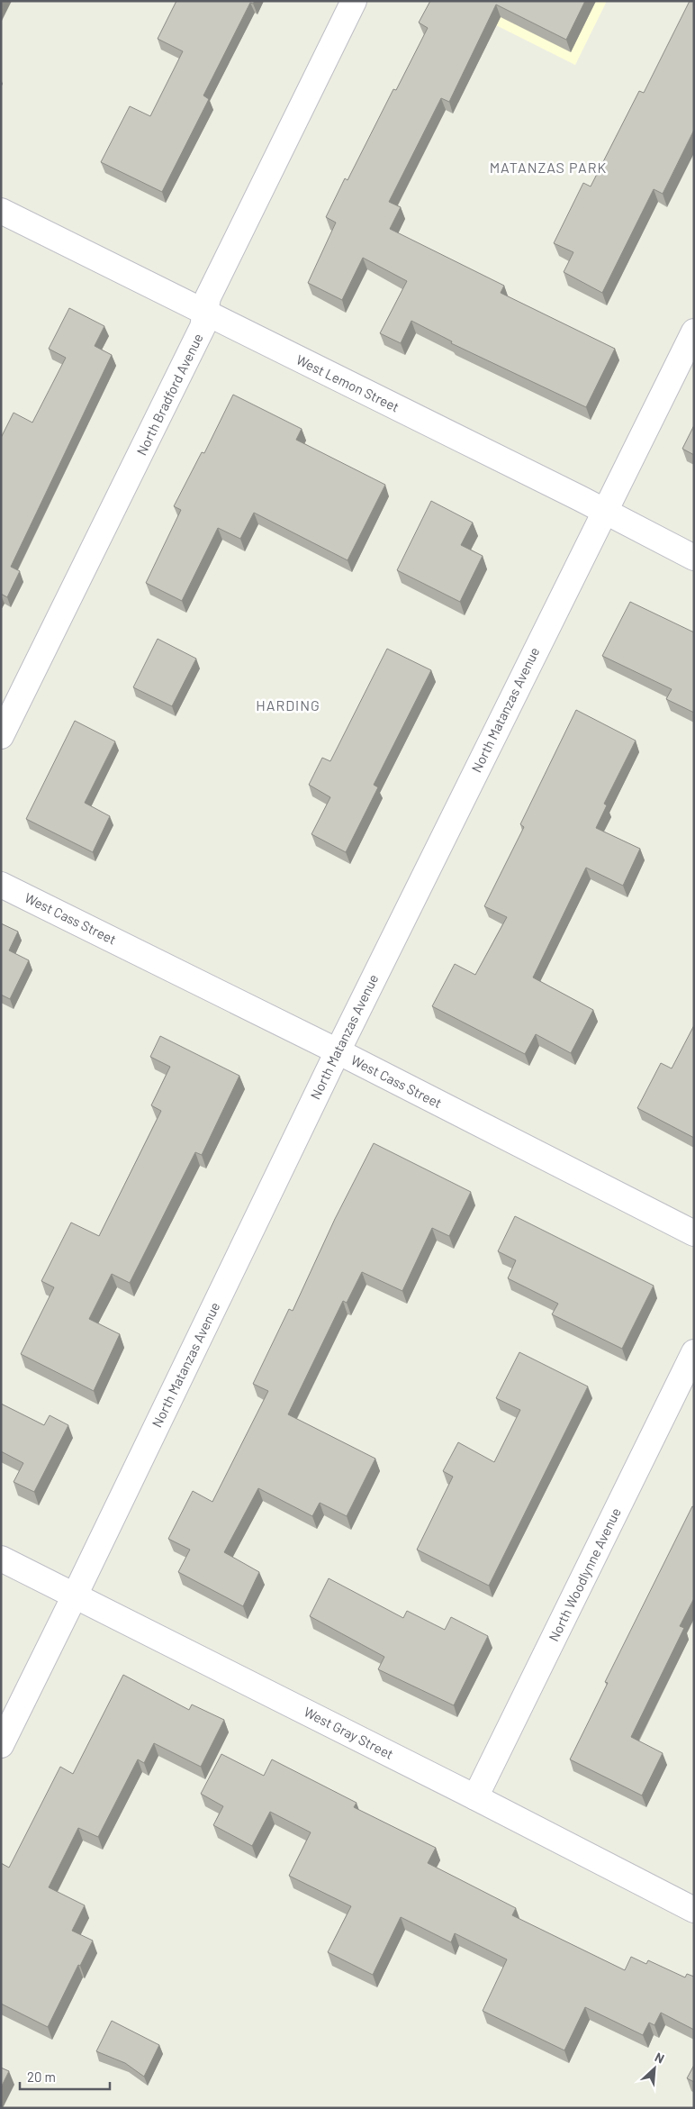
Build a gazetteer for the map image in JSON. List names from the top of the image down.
{
  "streets": {
    "street": [
      "West Lemon Street",
      "North Bradford Avenue",
      "North Matanzas Avenue",
      "West Cass Street",
      "North Woodlynne Avenue",
      "West Gray Street"
    ]
  },
  "crossings": [
    ["West Lemon Street", "North Bradford Avenue"],
    ["West Lemon Street", "North Matanzas Avenue"],
    ["North Matanzas Avenue", "West Cass Street"],
    ["North Matanzas Avenue", "West Gray Street"],
    ["North Woodlynne Avenue", "West Gray Street"]
  ],
  "districts": ["MATANZAS PARK", "HARDING"],
  "scale_bar": "20 m",
  "north": "top right"
}
